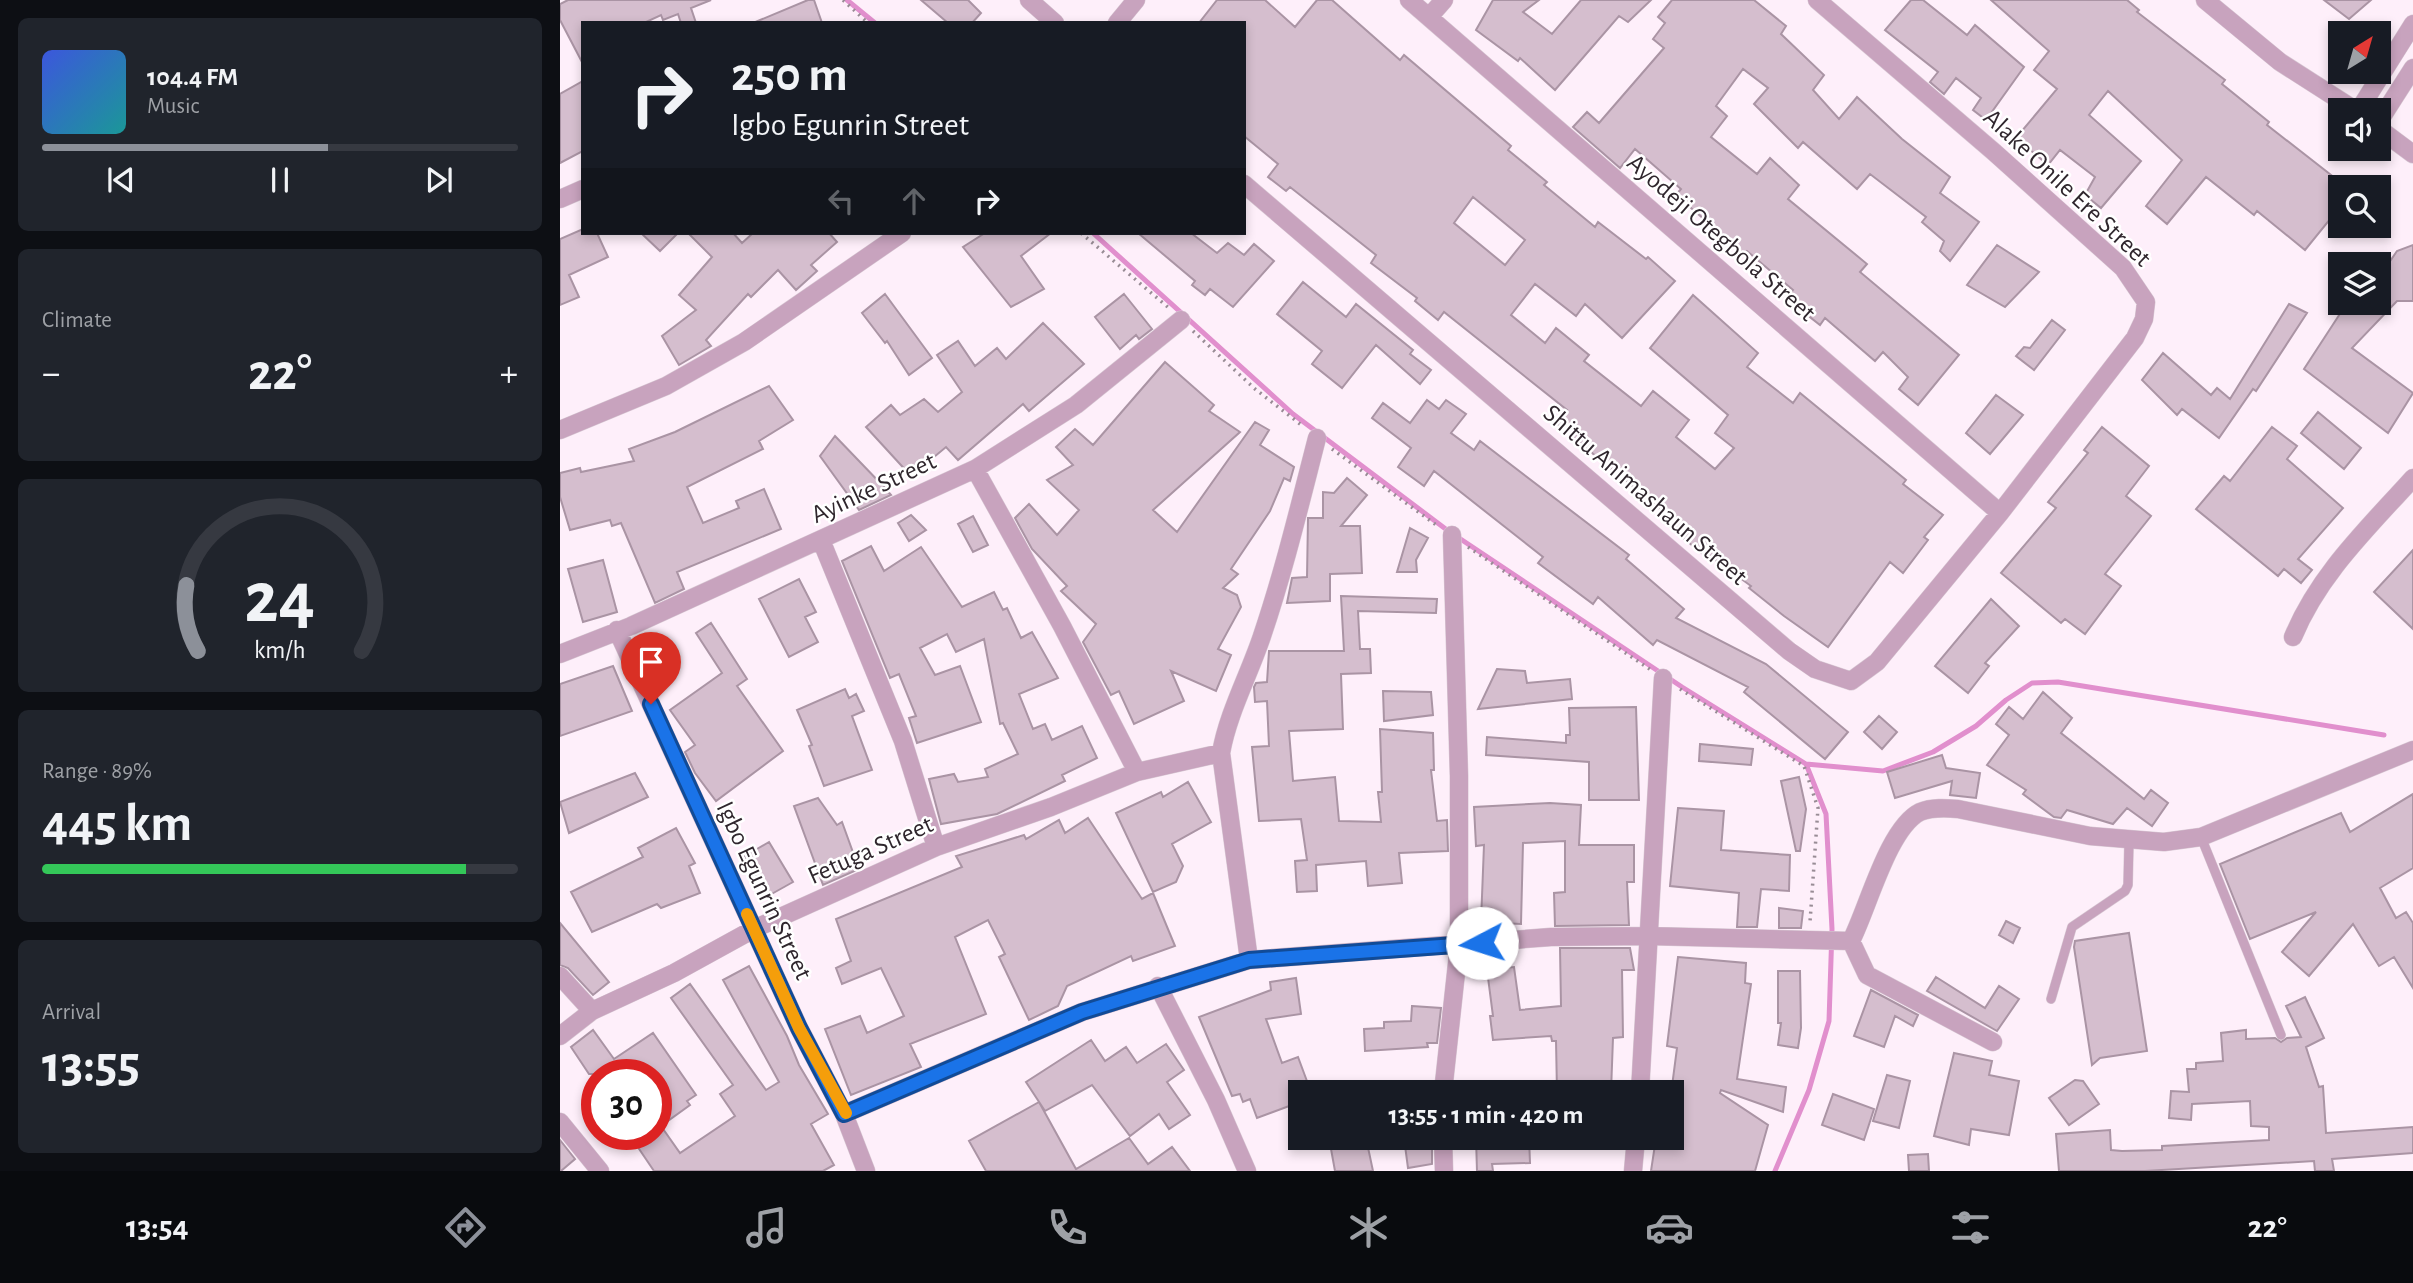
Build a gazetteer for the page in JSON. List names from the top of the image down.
{
  "streets": {
    "street": [
      "Alake Onile Ere Street",
      "Ayodeji Otegbola Street",
      "Ayinke Street",
      "Shittu Animashaun Street",
      "Fetuga Street",
      "Igbo Egunrin Street"
    ]
  },
  "crossings": [
    ["Alake Onile Ere Street", "Ayodeji Otegbola Street"],
    ["Alake Onile Ere Street", "Shittu Animashaun Street"],
    ["Ayodeji Otegbola Street", "Shittu Animashaun Street"],
    ["Ayinke Street", "Igbo Egunrin Street"],
    ["Fetuga Street", "Igbo Egunrin Street"]
  ],
  "north": "top right",
  "page": {
    "turn": ["250 m", "Igbo Egunrin Street"],
    "song": ["104.4 FM", "Music"],
    "tile": [
      "Climate",
      ["Range · 89%", "445 km"],
      ["Arrival", "13:55"]
    ],
    "heat": ["−", "22°", "+"],
    "limit": "30",
    "trip": "13:55 · 1 min · 420 m",
    "tabs": ["13:54", "22°"],
    "gauge": ["24", "km/h"]
  }
}
